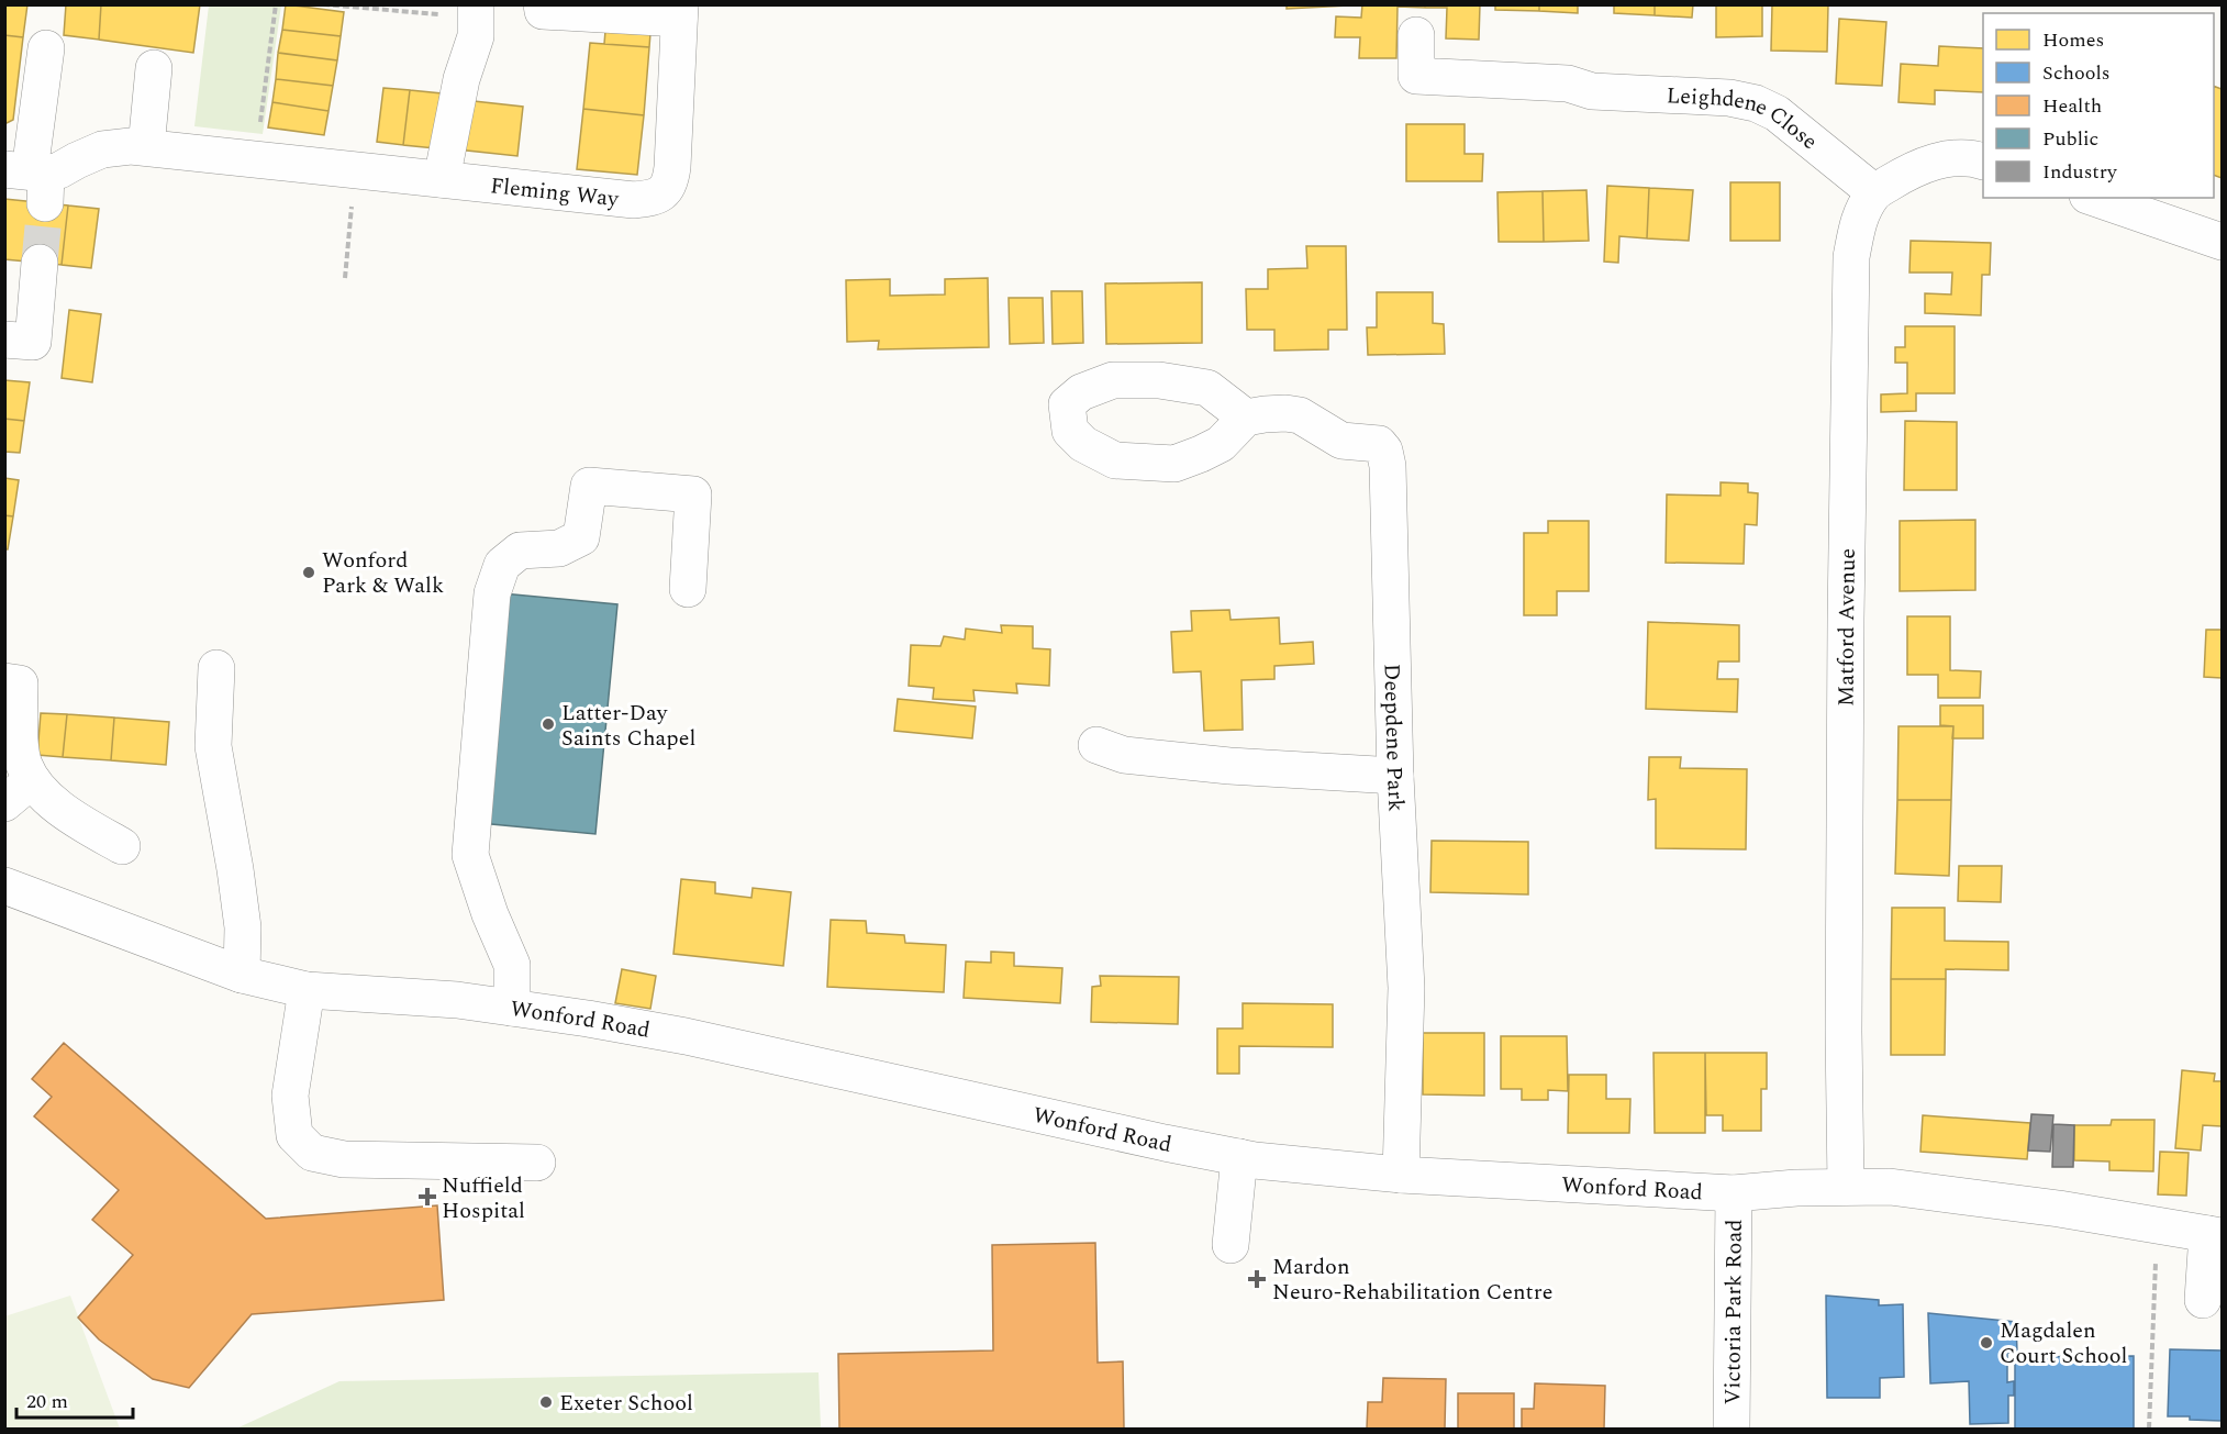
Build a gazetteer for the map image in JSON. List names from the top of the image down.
{
  "streets": {
    "street": [
      "Leighdene Close",
      "Fleming Way",
      "Matford Avenue",
      "Deepdene Park",
      "Wonford Road",
      "Victoria Park Road"
    ]
  },
  "crossings": [
    ["Leighdene Close", "Matford Avenue"],
    ["Matford Avenue", "Wonford Road"],
    ["Deepdene Park", "Wonford Road"],
    ["Wonford Road", "Victoria Park Road"]
  ],
  "places": {
    "other": [
      "Wonford Park & Walk",
      "Latter-Day Saints Chapel",
      "Magdalen Court School",
      "Exeter School"
    ],
    "health": ["Nuffield Hospital", "Mardon Neuro-Rehabilitation Centre"]
  },
  "legend": [
    "Homes",
    "Schools",
    "Health",
    "Public",
    "Industry"
  ],
  "scale_bar": "20 m"
}
